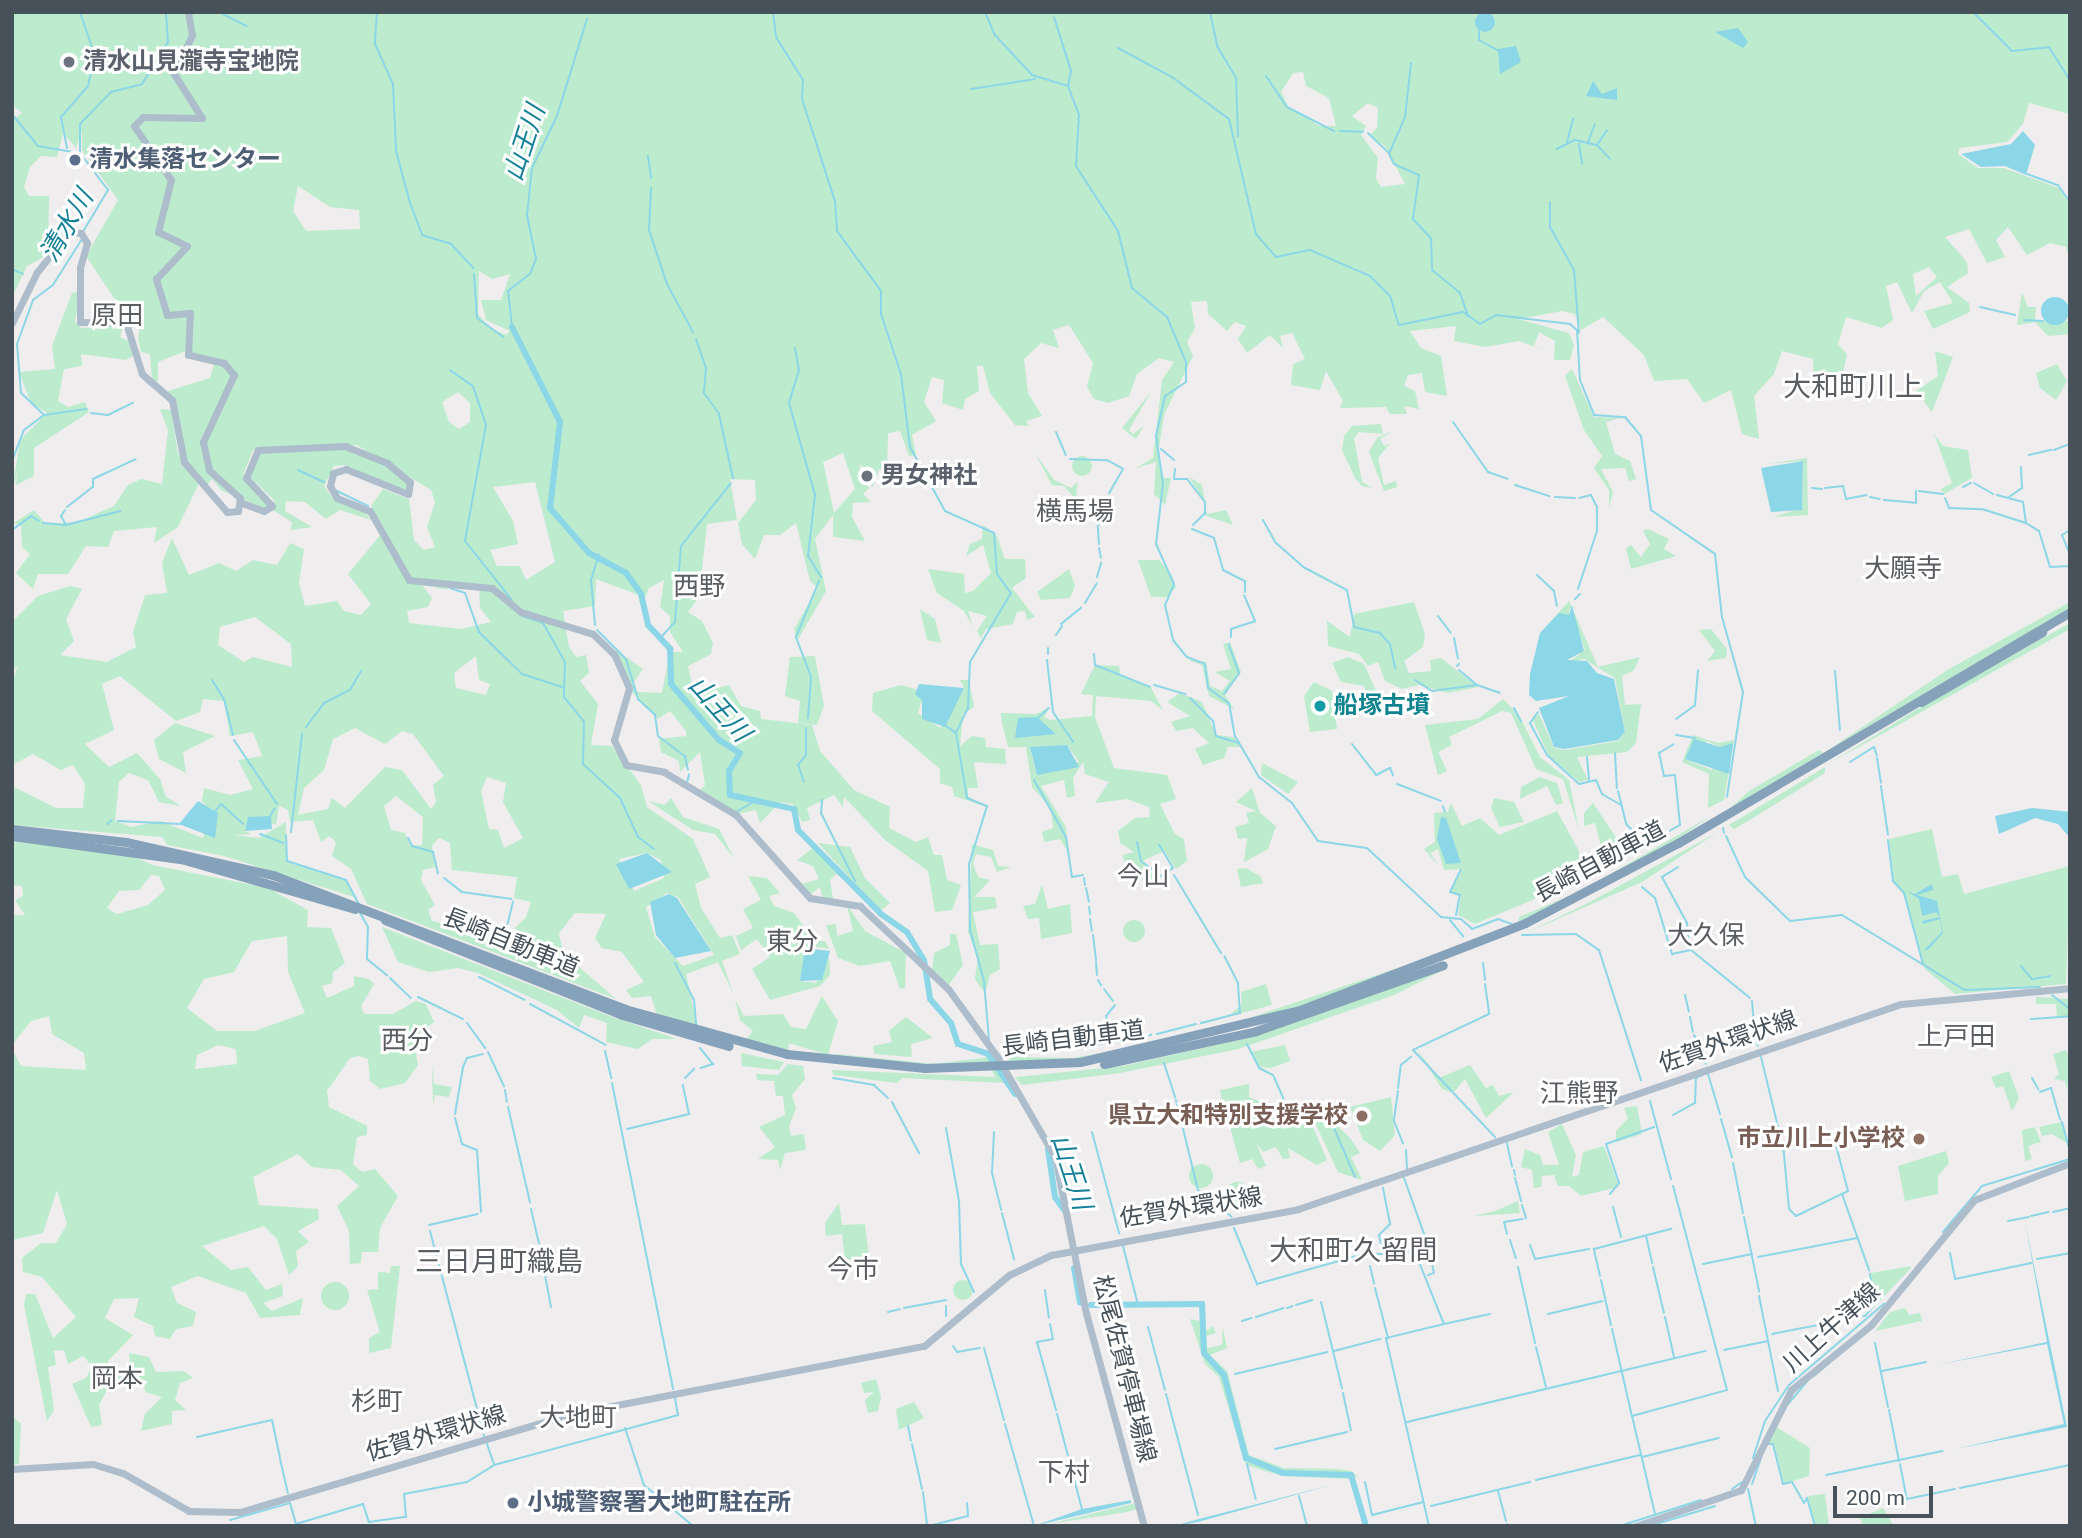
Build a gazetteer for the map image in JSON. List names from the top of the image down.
{
  "streets": {
    "highway": ["長崎自動車道"],
    "main road": ["佐賀外環状線", "川上牛津線", "松尾佐賀停車場線"]
  },
  "crossings": [
    ["佐賀外環状線", "松尾佐賀停車場線"]
  ],
  "districts": [
    "原田",
    "大和町川上",
    "横馬場",
    "大願寺",
    "西野",
    "今山",
    "大久保",
    "東分",
    "上戸田",
    "西分",
    "江熊野",
    "大和町久留間",
    "三日月町織島",
    "今市",
    "岡本",
    "杉町",
    "大地町",
    "下村"
  ],
  "water": ["山王川", "清水川"],
  "places": [
    "清水山見瀧寺宝地院",
    "清水集落センター",
    "男女神社",
    "船塚古墳",
    "県立大和特別支援学校",
    "市立川上小学校",
    "小城警察署大地町駐在所"
  ],
  "scale_bar": "200 m"
}
